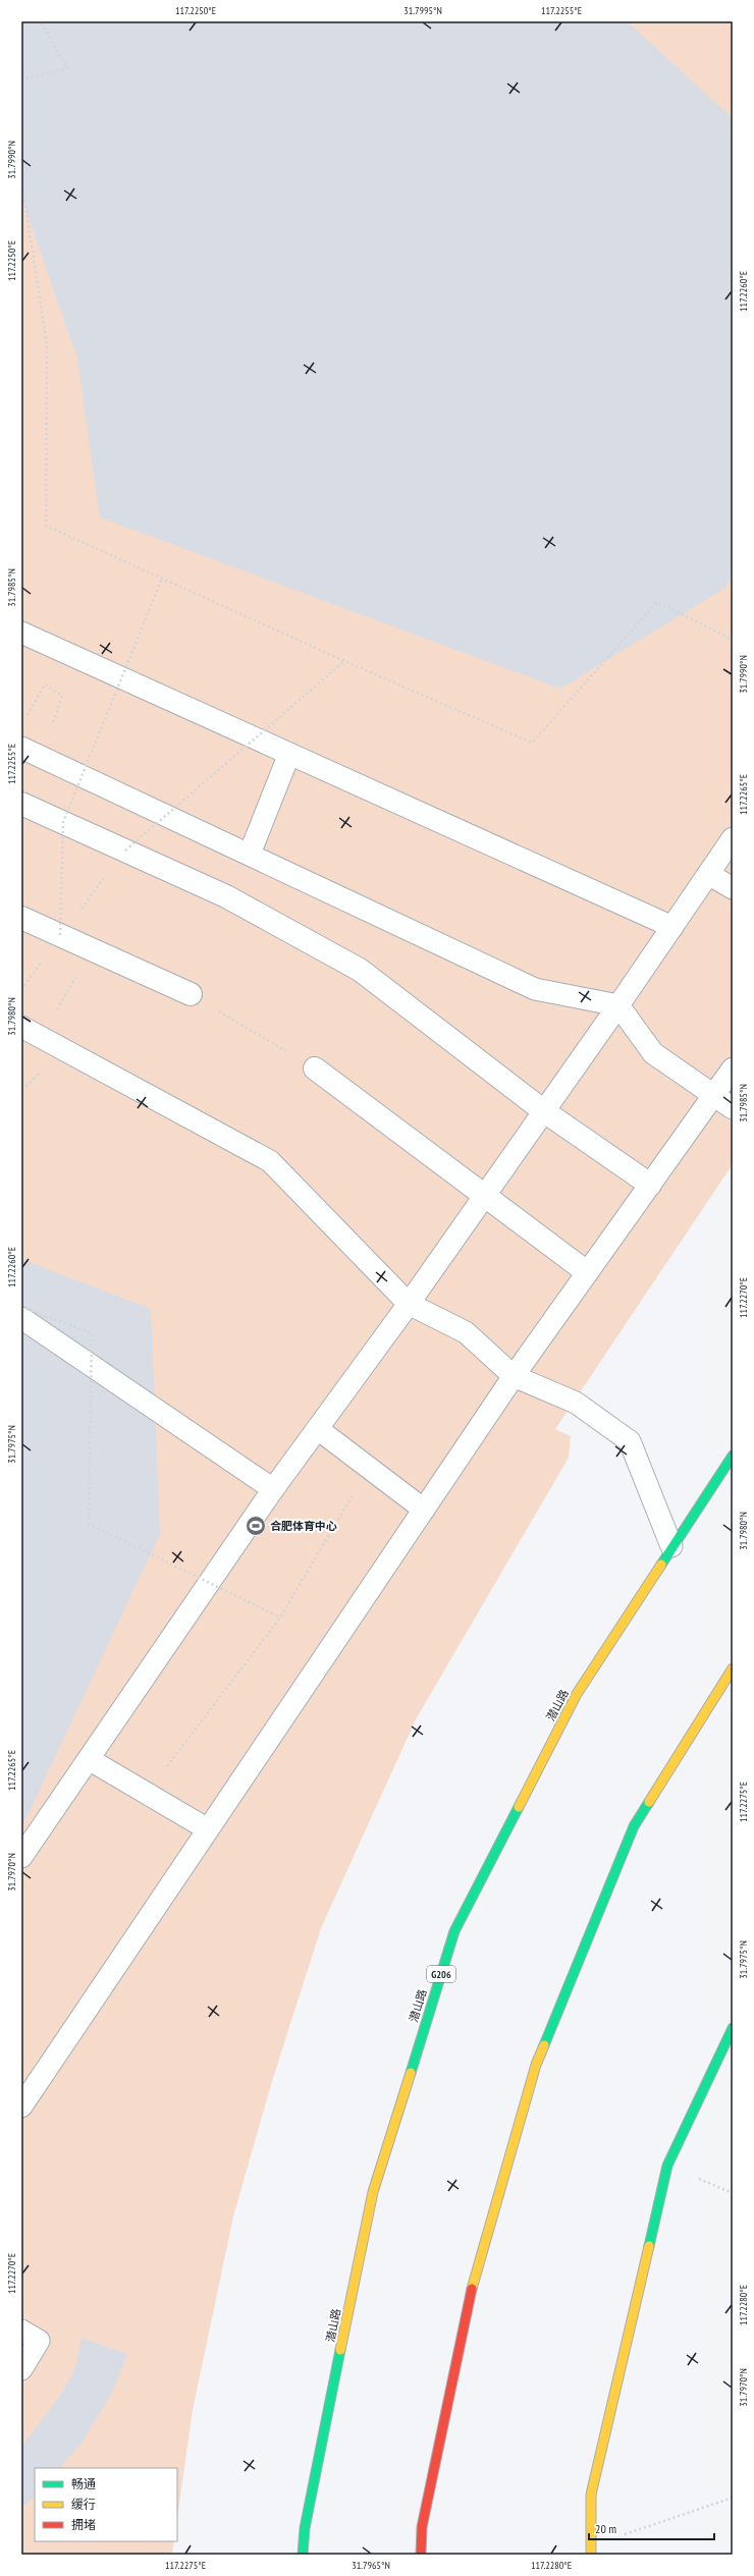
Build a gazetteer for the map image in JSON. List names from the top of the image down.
{
  "streets": {
    "main road": ["潜山路", "G206"]
  },
  "places": {
    "sports": ["合肥体育中心"]
  },
  "legend": ["畅通", "缓行", "拥堵"],
  "scale_bar": "20 m",
  "coordinates": [
    "117.2250°E",
    "31.7995°N",
    "117.2255°E",
    "31.7990°N",
    "117.2260°E",
    "31.7985°N",
    "117.2265°E",
    "31.7980°N",
    "117.2270°E",
    "31.7975°N",
    "117.2275°E",
    "31.7970°N",
    "117.2280°E",
    "31.7965°N"
  ]
}
